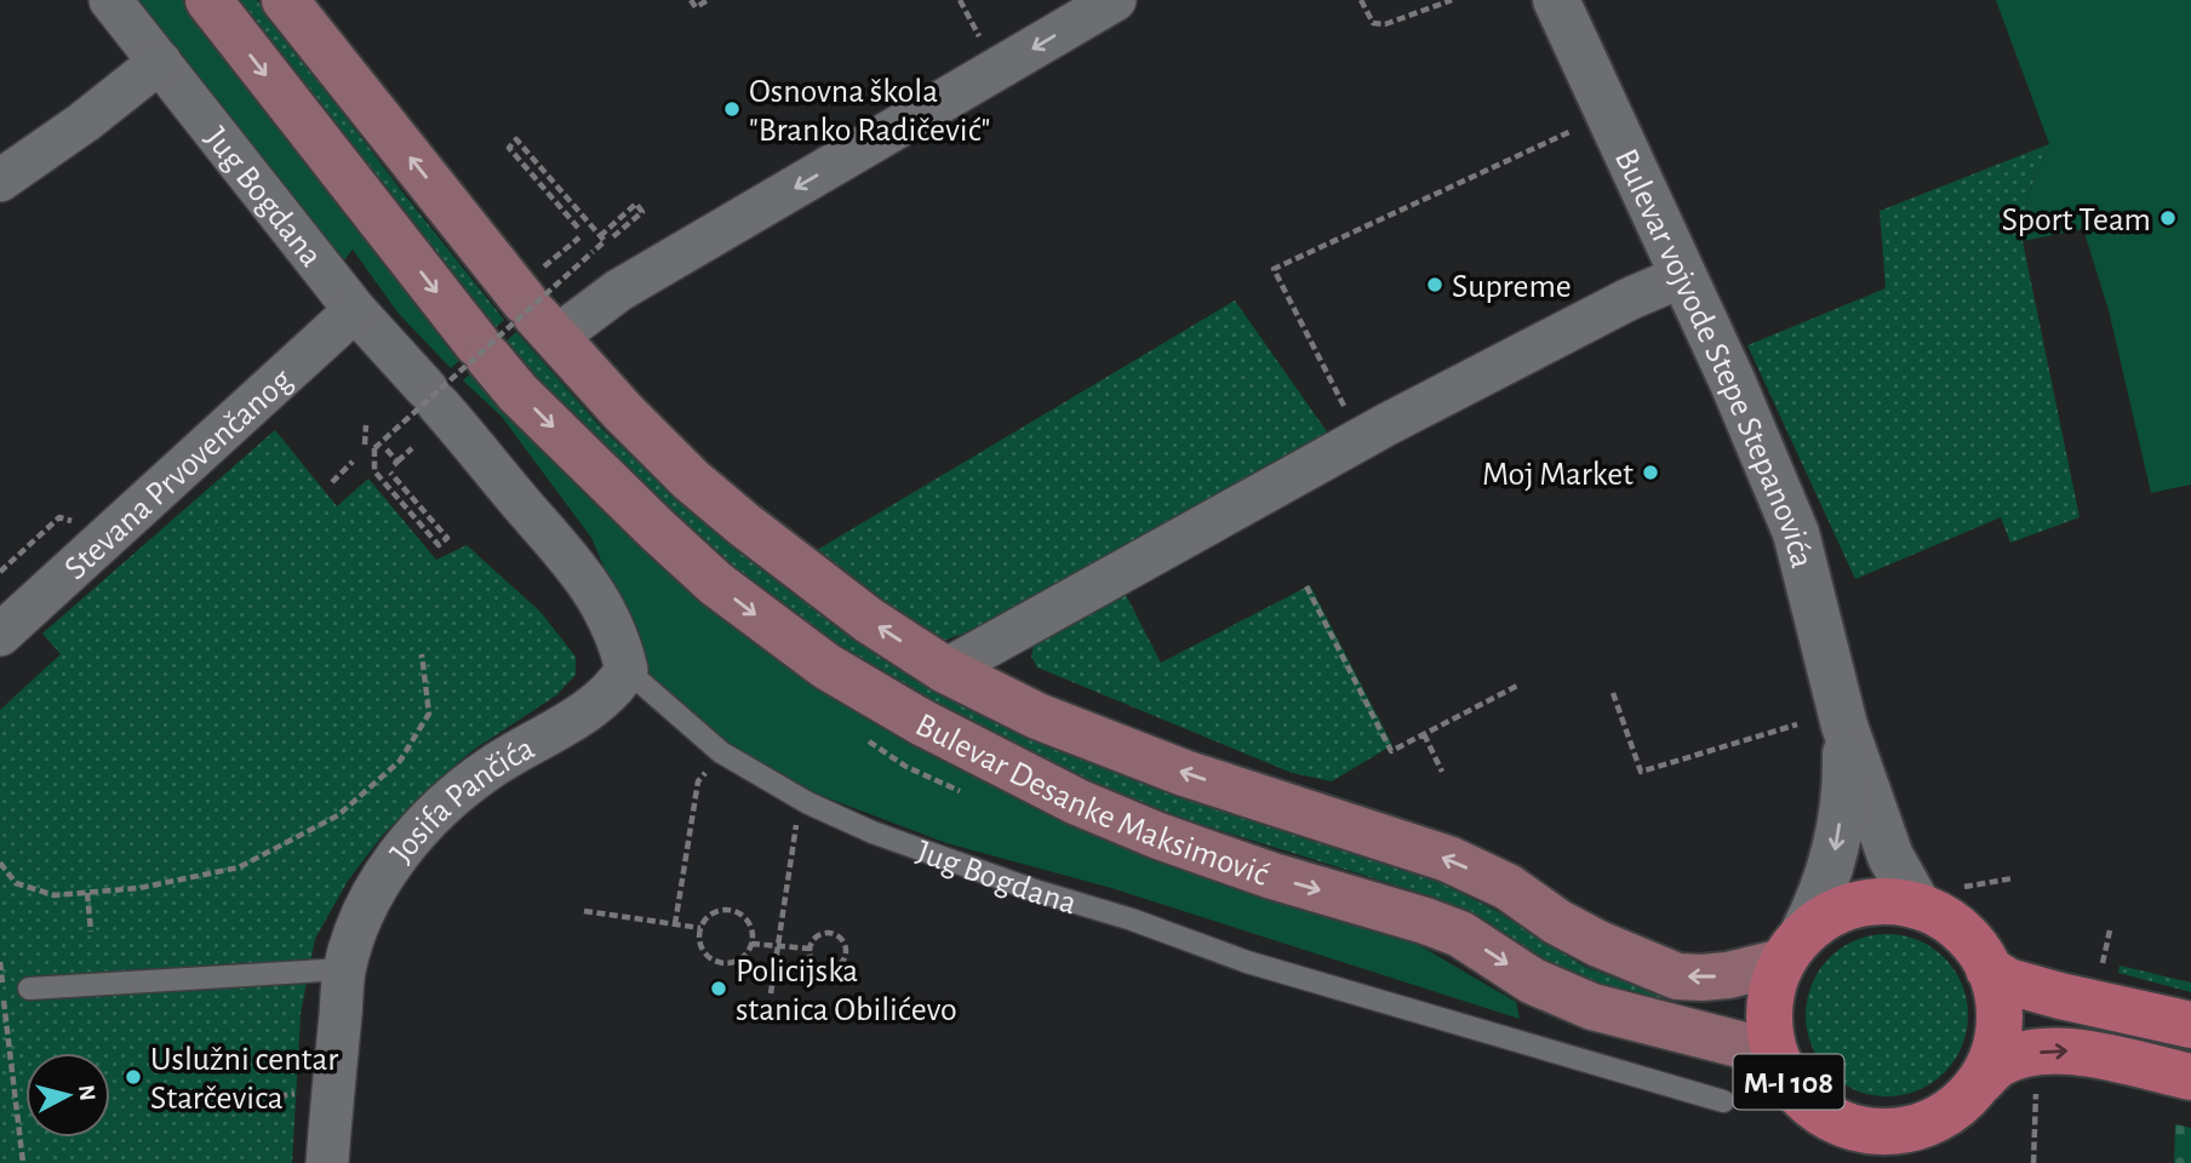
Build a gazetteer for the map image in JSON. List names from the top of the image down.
{
  "streets": {
    "main road": ["Bulevar Desanke Maksimović", "M-I 108"],
    "street": [
      "Jug Bogdana",
      "Bulevar vojvode Stepe Stepanovića",
      "Stevana Prvovenčanog",
      "Josifa Pančića"
    ]
  },
  "crossings": [
    ["Jug Bogdana", "Stevana Prvovenčanog"],
    ["Jug Bogdana", "Josifa Pančića"],
    ["Bulevar vojvode Stepe Stepanovića", "Bulevar Desanke Maksimović"],
    ["Bulevar vojvode Stepe Stepanovića", "M-I 108"],
    ["Bulevar Desanke Maksimović", "M-I 108"]
  ],
  "places": [
    "Osnovna škola \"Branko Radičević\"",
    "Sport Team",
    "Supreme",
    "Moj Market",
    "Policijska stanica Obilićevo",
    "Uslužni centar Starčevica"
  ],
  "north": "right"
}
